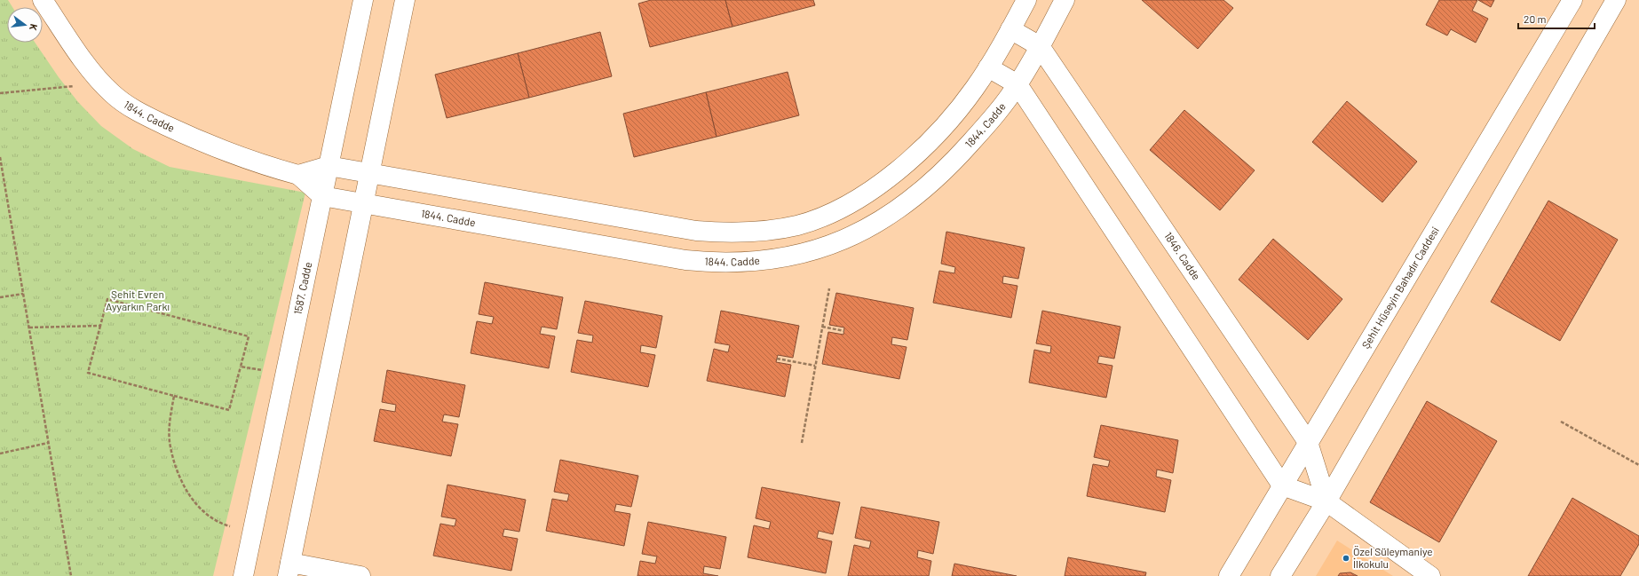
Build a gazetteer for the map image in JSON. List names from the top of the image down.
{
  "streets": {
    "street": [
      "1844. Cadde",
      "1846. Cadde",
      "Şehit Hüseyin Bahadır Caddesi",
      "1587. Cadde"
    ]
  },
  "crossings": [
    ["1844. Cadde", "1846. Cadde"],
    ["1844. Cadde", "1587. Cadde"],
    ["1846. Cadde", "Şehit Hüseyin Bahadır Caddesi"]
  ],
  "parks": ["Şehit Evren Ayyarkın Parkı"],
  "places": ["Özel Süleymaniye İlkokulu"],
  "scale_bar": "20 m",
  "north": "right"
}
